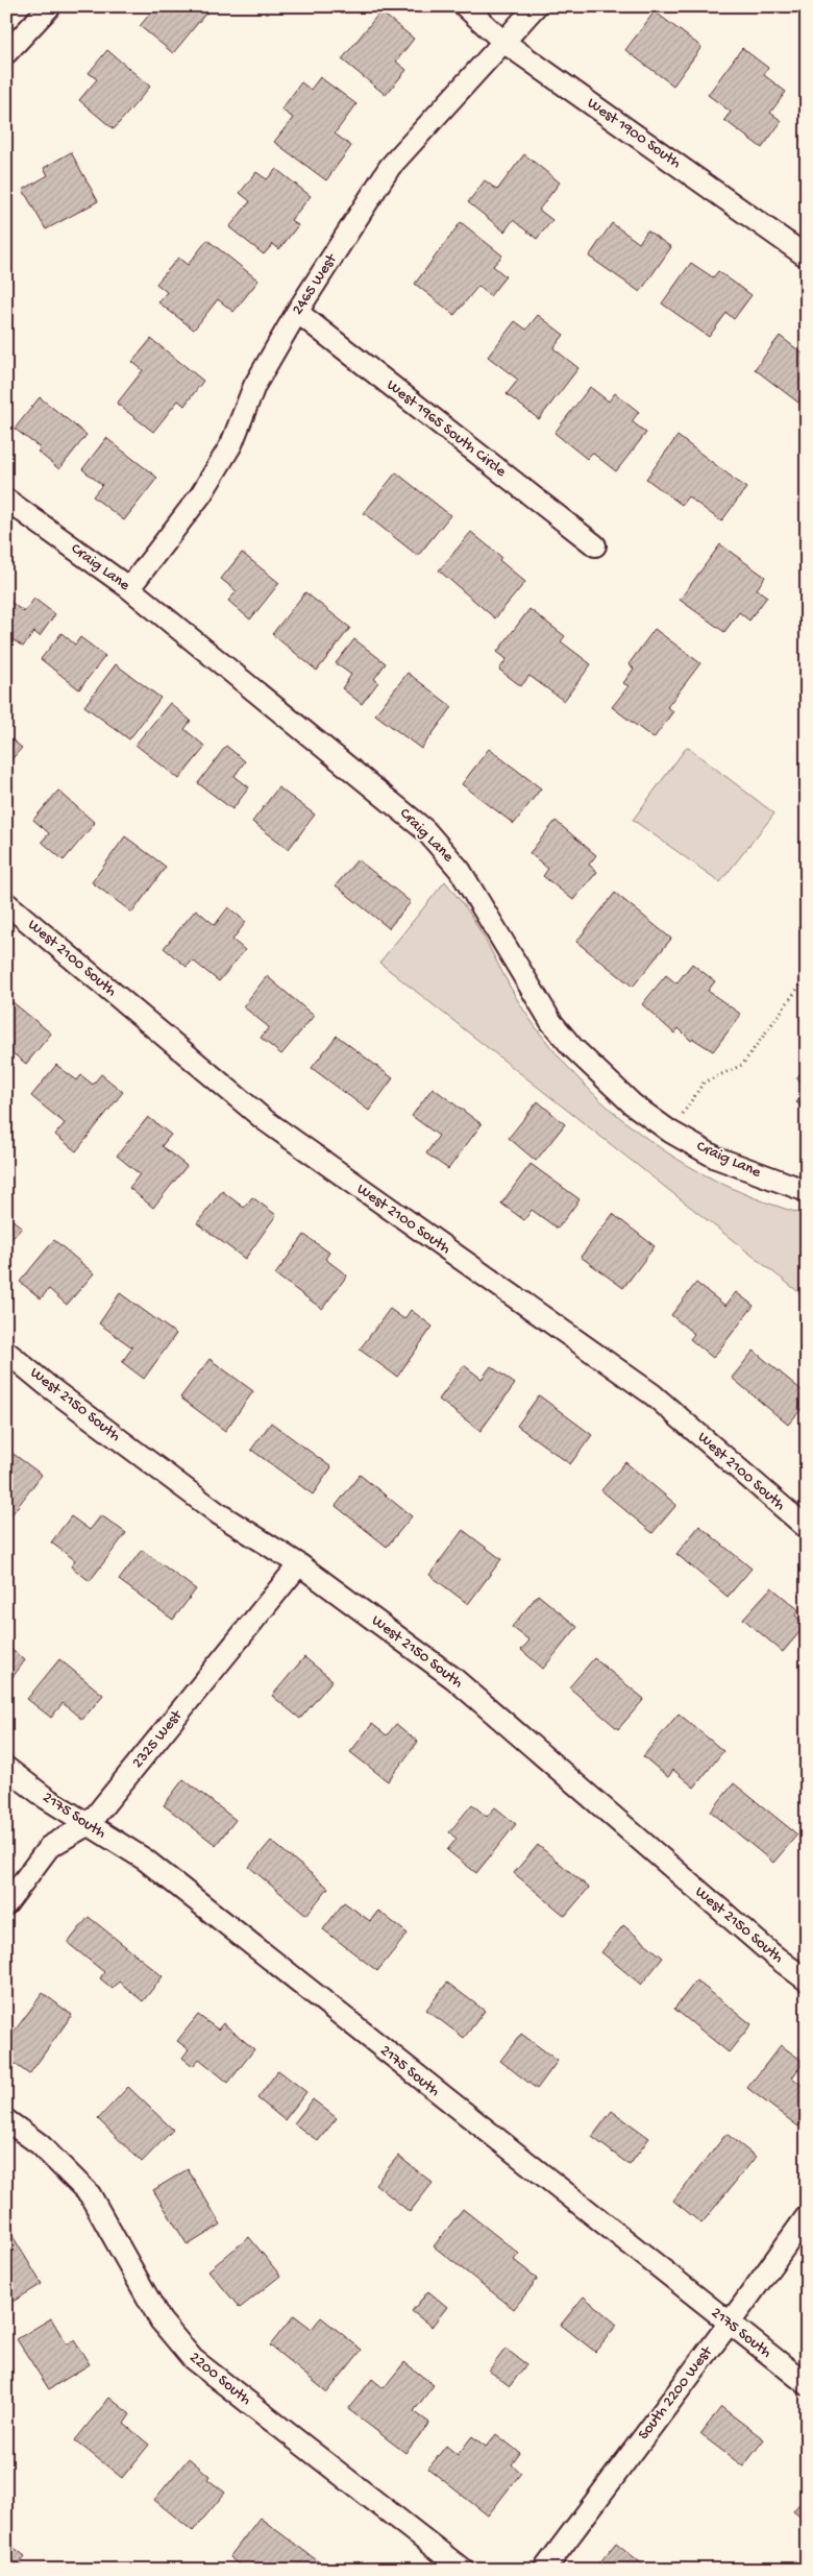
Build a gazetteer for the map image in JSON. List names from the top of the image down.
{
  "streets": {
    "street": [
      "West 1900 South",
      "2465 West",
      "West 1965 South Circle",
      "Craig Lane",
      "West 2100 South",
      "West 2150 South",
      "2325 West",
      "2175 South",
      "2200 South",
      "South 2200 West"
    ]
  },
  "crossings": [
    ["West 1900 South", "2465 West"],
    ["2465 West", "West 1965 South Circle"],
    ["2465 West", "Craig Lane"],
    ["West 2150 South", "2325 West"],
    ["2325 West", "2175 South"],
    ["2175 South", "South 2200 West"]
  ]
}
